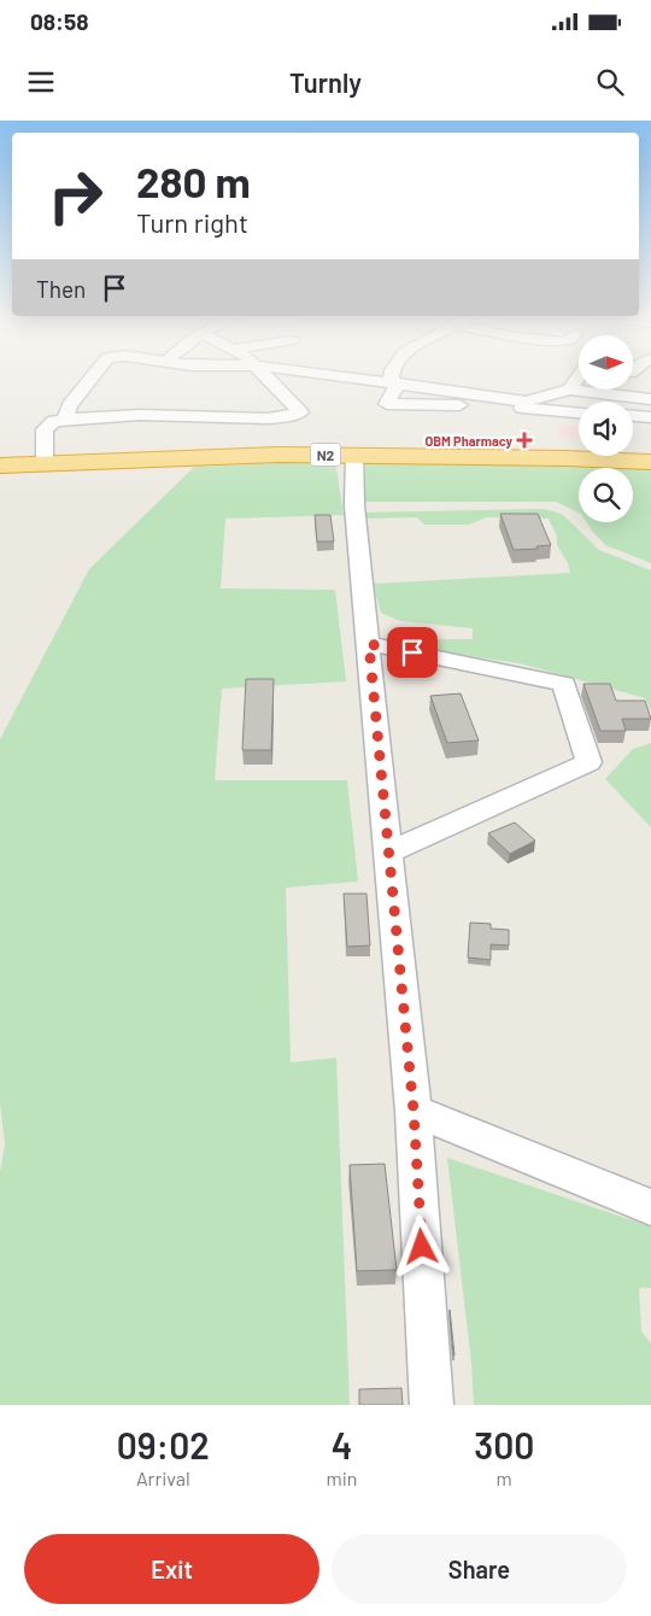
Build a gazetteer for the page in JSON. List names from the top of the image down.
{
  "streets": {
    "highway": ["N2"]
  },
  "places": {
    "health": ["OBM Pharmacy"]
  },
  "north": "right",
  "page": {
    "status": "08:58",
    "header": "Turnly",
    "turn": ["280 m", "Turn right"],
    "then": "Then",
    "eta": [
      "09:02",
      "Arrival",
      "4",
      "min",
      "300",
      "m"
    ],
    "buttons": ["Exit", "Share"]
  }
}
